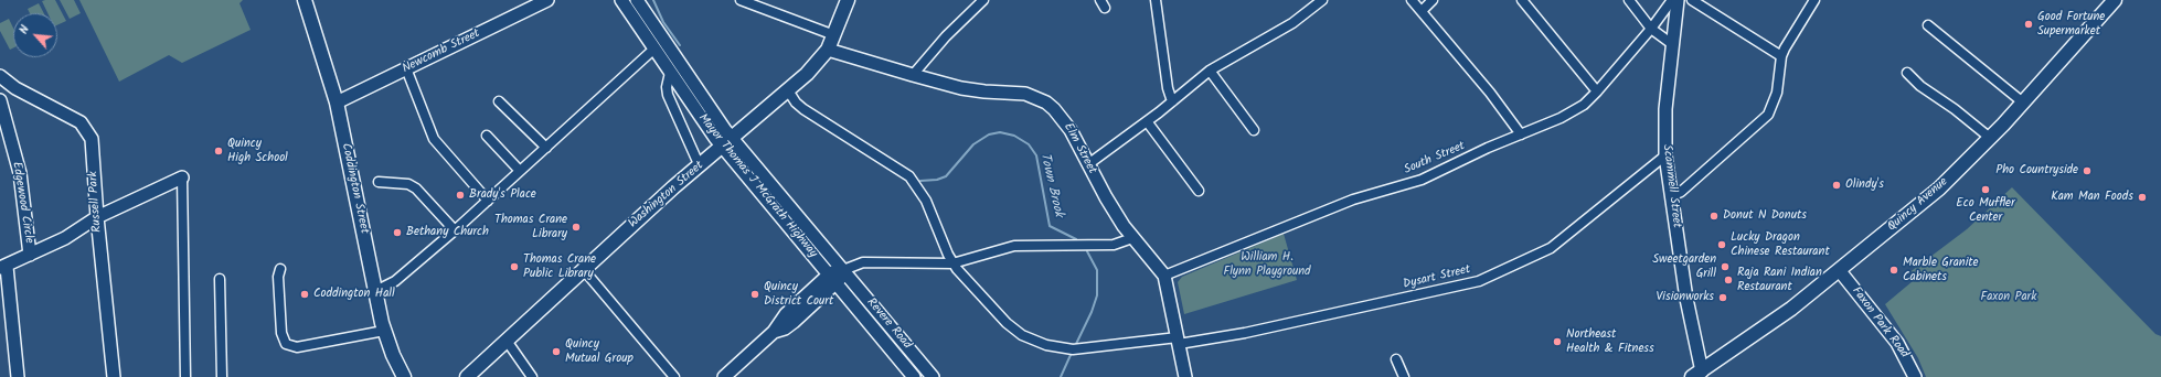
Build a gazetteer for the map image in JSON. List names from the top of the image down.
{
  "streets": {
    "main road": ["Coddington Street", "Washington Street", "Quincy Avenue"],
    "street": [
      "Newcomb Street",
      "Elm Street",
      "South Street",
      "Mayor Thomas J McGrath Highway",
      "Scammell Street",
      "Russell Park",
      "Edgewood Circle",
      "Dysart Street",
      "Faxon Park Road",
      "Revere Road"
    ]
  },
  "crossings": [
    ["Newcomb Street", "Coddington Street"],
    ["Elm Street", "South Street"],
    ["Elm Street", "Washington Street"],
    ["Elm Street", "Dysart Street"],
    ["Mayor Thomas J McGrath Highway", "Washington Street"],
    ["Mayor Thomas J McGrath Highway", "Revere Road"],
    ["Scammell Street", "Quincy Avenue"],
    ["Scammell Street", "Dysart Street"],
    ["Washington Street", "Dysart Street"],
    ["Quincy Avenue", "Faxon Park Road"]
  ],
  "water": ["Town Brook"],
  "parks": ["William H. Flynn Playground", "Faxon Park"],
  "places": [
    "Good Fortune Supermarket",
    "Quincy High School",
    "Pho Countryside",
    "Olindy's",
    "Eco Muffler Center",
    "Brady's Place",
    "Kam Man Foods",
    "Donut N Donuts",
    "Thomas Crane Library",
    "Bethany Church",
    "Lucky Dragon Chinese Restaurant",
    "Thomas Crane Public Library",
    "Sweetgarden Grill",
    "Marble Granite Cabinets",
    "Raja Rani Indian Restaurant",
    "Coddington Hall",
    "Quincy District Court",
    "Visionworks",
    "Northeast Health & Fitness",
    "Quincy Mutual Group"
  ],
  "north": "top left"
}
